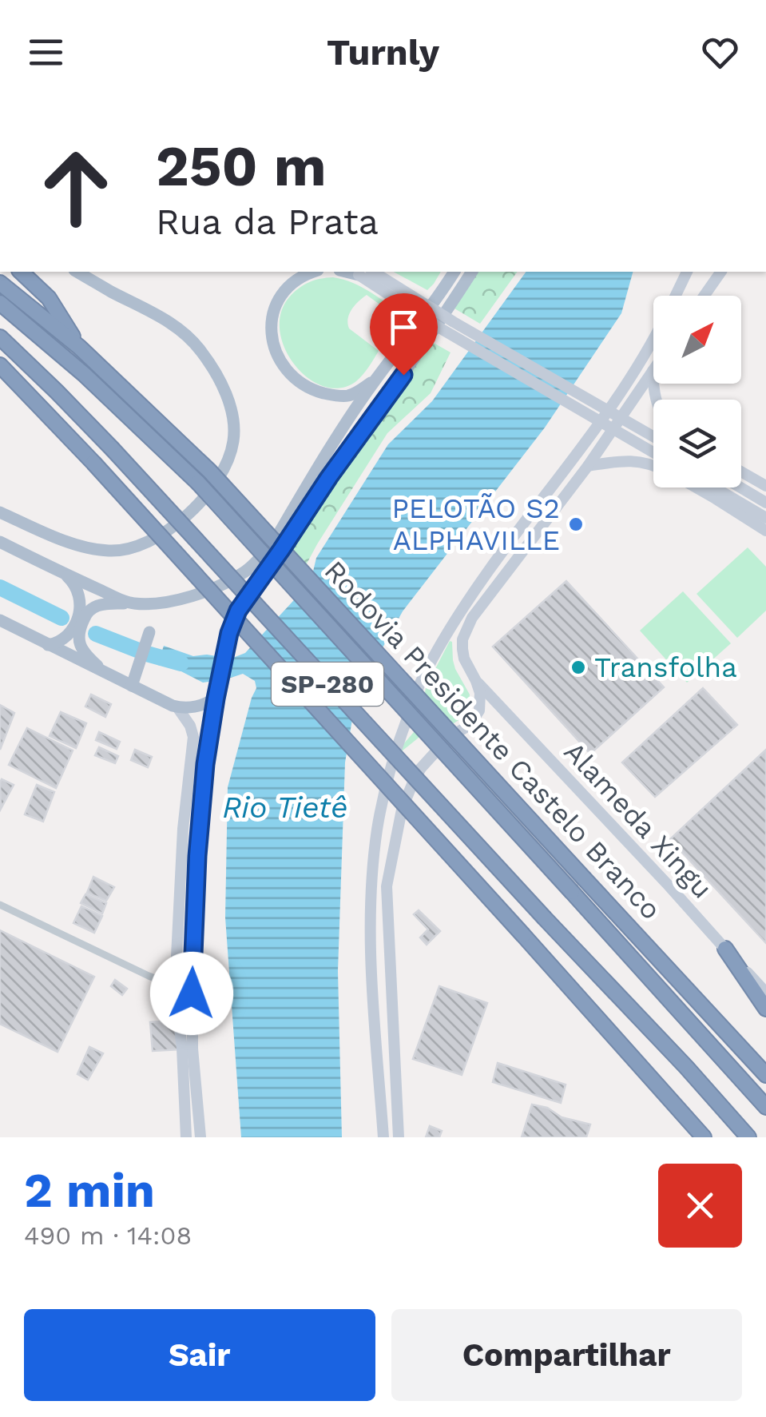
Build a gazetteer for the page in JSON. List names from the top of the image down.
{
  "streets": {
    "highway": ["SP-280", "Rodovia Presidente Castelo Branco"],
    "main road": ["Alameda Xingu"]
  },
  "water": ["Rio Tietê"],
  "places": ["PELOTÃO S2 ALPHAVILLE", "Transfolha"],
  "north": "top right",
  "page": {
    "header": "Turnly",
    "turn": ["250 m", "Rua da Prata"],
    "heading": ["2 min", "490 m · 14:08"],
    "buttons": ["Sair", "Compartilhar"]
  }
}
